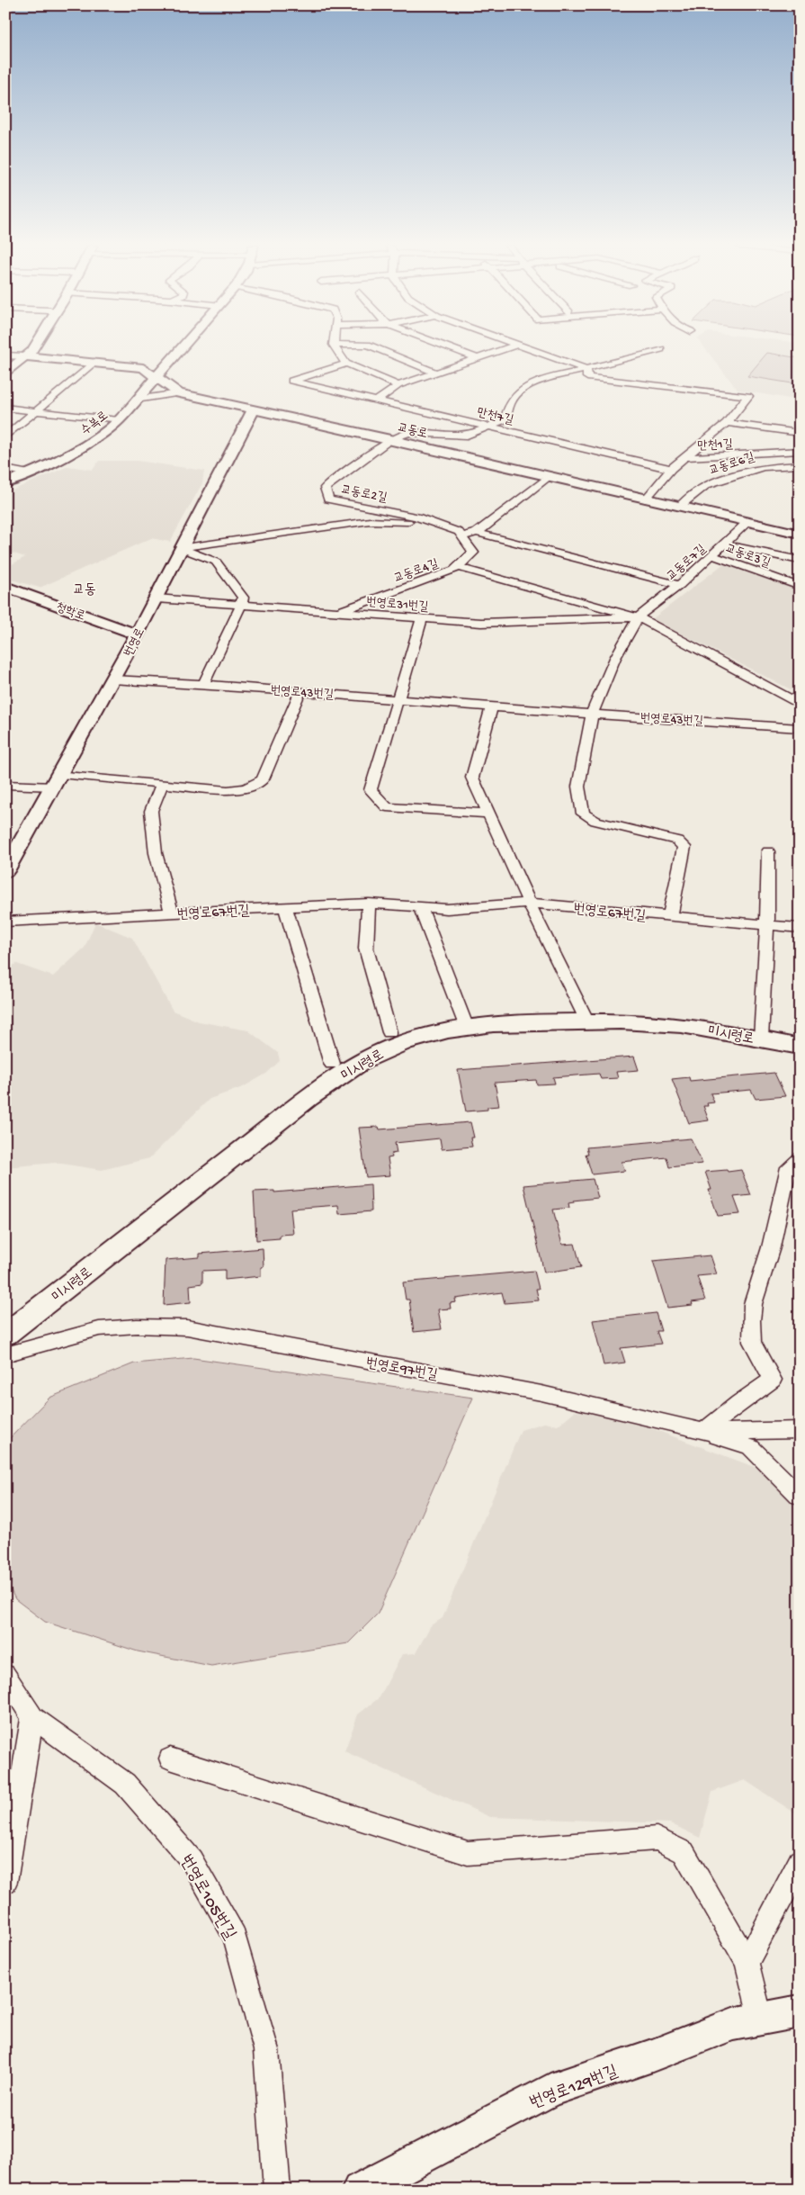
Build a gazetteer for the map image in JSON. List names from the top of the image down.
{
  "streets": {
    "main road": ["미시령로"],
    "street": [
      "만천7길",
      "수복로",
      "교동로",
      "만천1길",
      "교동로6길",
      "교동로2길",
      "교동로3길",
      "교동로7길",
      "교동로4길",
      "번영로31번길",
      "청학로",
      "번영로",
      "번영로43번길",
      "번영로67번길",
      "번영로97번길",
      "번영로105번길",
      "번영로129번길"
    ]
  },
  "crossings": [
    ["만천7길", "만천1길"],
    ["수복로", "교동로"],
    ["교동로", "만천1길"],
    ["교동로", "교동로6길"],
    ["교동로", "교동로2길"],
    ["교동로", "교동로7길"],
    ["교동로", "번영로"],
    ["교동로2길", "교동로4길"],
    ["교동로3길", "교동로7길"],
    ["교동로7길", "번영로31번길"],
    ["교동로4길", "번영로31번길"],
    ["번영로31번길", "번영로"],
    ["청학로", "번영로"],
    ["번영로", "번영로43번길"]
  ],
  "districts": ["교동"]
}
